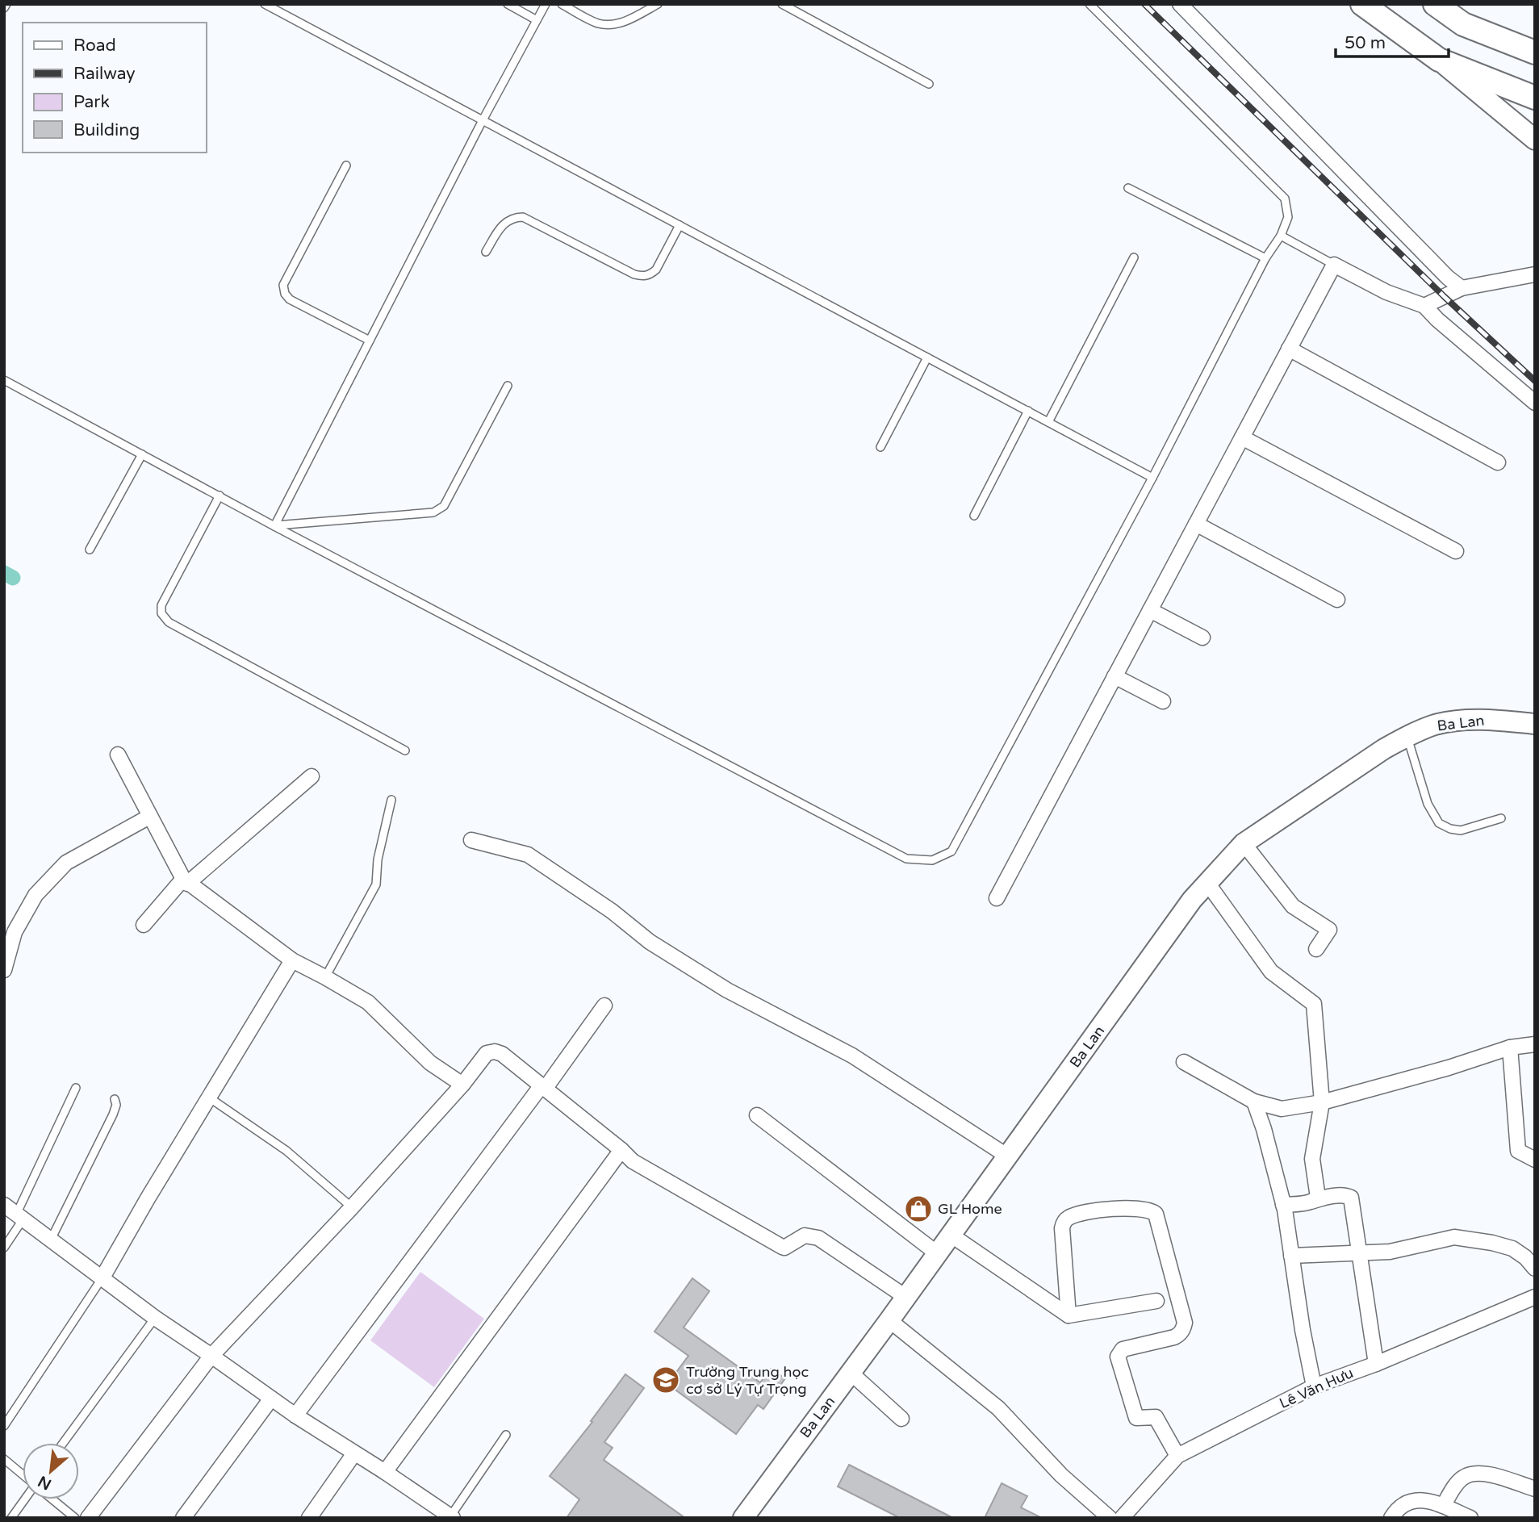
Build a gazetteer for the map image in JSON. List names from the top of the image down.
{
  "streets": {
    "street": ["Ba Lan", "Lê Văn Hưu"]
  },
  "places": {
    "shop": ["GL Home"],
    "school or university": ["Trường Trung học cơ sở Lý Tự Trọng"]
  },
  "legend": [
    "Road",
    "Railway",
    "Park",
    "Building"
  ],
  "scale_bar": "50 m",
  "north": "bottom left"
}
